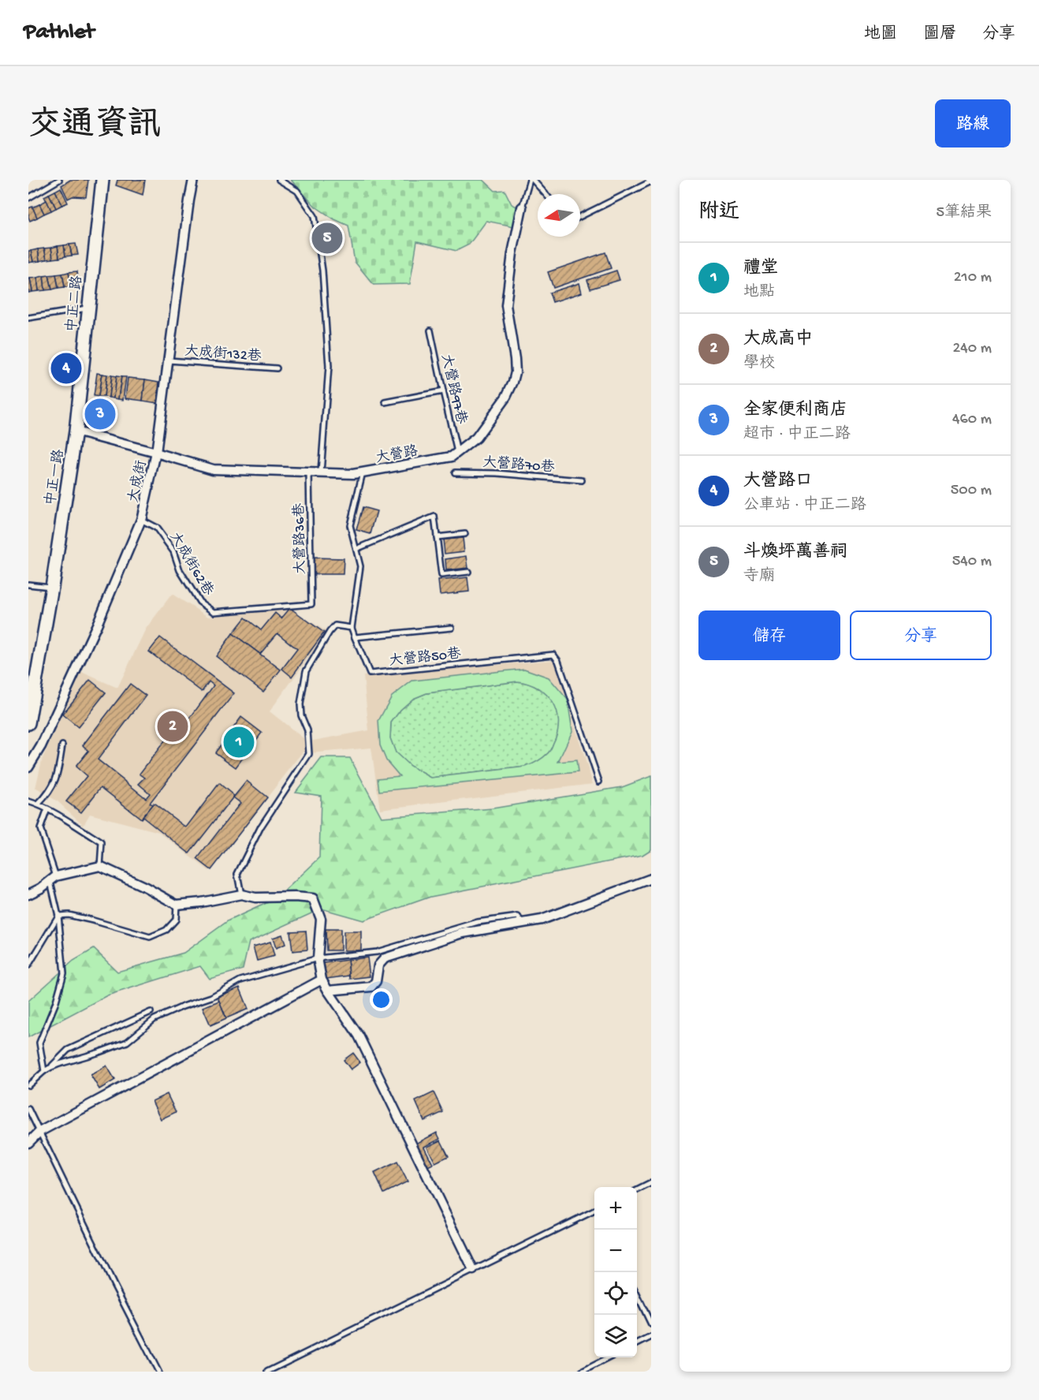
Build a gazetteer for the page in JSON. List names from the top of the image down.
{
  "streets": {
    "main road": ["中正二路", "中正一路"],
    "street": ["大營路", "大成街"],
    "lane": [
      "大成街132巷",
      "大營路97巷",
      "大營路70巷",
      "大營路36巷",
      "大成街62巷",
      "大營路50巷"
    ]
  },
  "crossings": [
    ["中正二路", "大營路"],
    ["中正二路", "中正一路"],
    ["大成街132巷", "大成街"],
    ["大營路97巷", "大營路"],
    ["大營路", "中正一路"],
    ["大營路", "大成街"],
    ["大營路", "大營路36巷"],
    ["大營路", "大營路50巷"],
    ["大成街", "大成街62巷"],
    ["大營路36巷", "大成街62巷"]
  ],
  "north": "left",
  "page": {
    "header": "Pathlet",
    "nav": ["地圖", "圖層", "分享"],
    "title": "交通資訊",
    "buttons": [
      "路線",
      ["儲存", "分享"]
    ],
    "heading": ["附近", "5筆結果"],
    "pins": [
      "5",
      "4",
      "3",
      "2",
      "1"
    ],
    "list": [
      {
        "mark": "1",
        "name": "禮堂",
        "note": "地點",
        "value": "210 m"
      },
      {
        "mark": "2",
        "name": "大成高中",
        "note": "學校",
        "value": "240 m"
      },
      {
        "mark": "3",
        "name": "全家便利商店",
        "note": "超市 · 中正二路",
        "value": "460 m"
      },
      {
        "mark": "4",
        "name": "大營路口",
        "note": "公車站 · 中正二路",
        "value": "500 m"
      },
      {
        "mark": "5",
        "name": "斗煥坪萬善祠",
        "note": "寺廟",
        "value": "540 m"
      }
    ],
    "map_buttons": ["+", "−"]
  }
}
